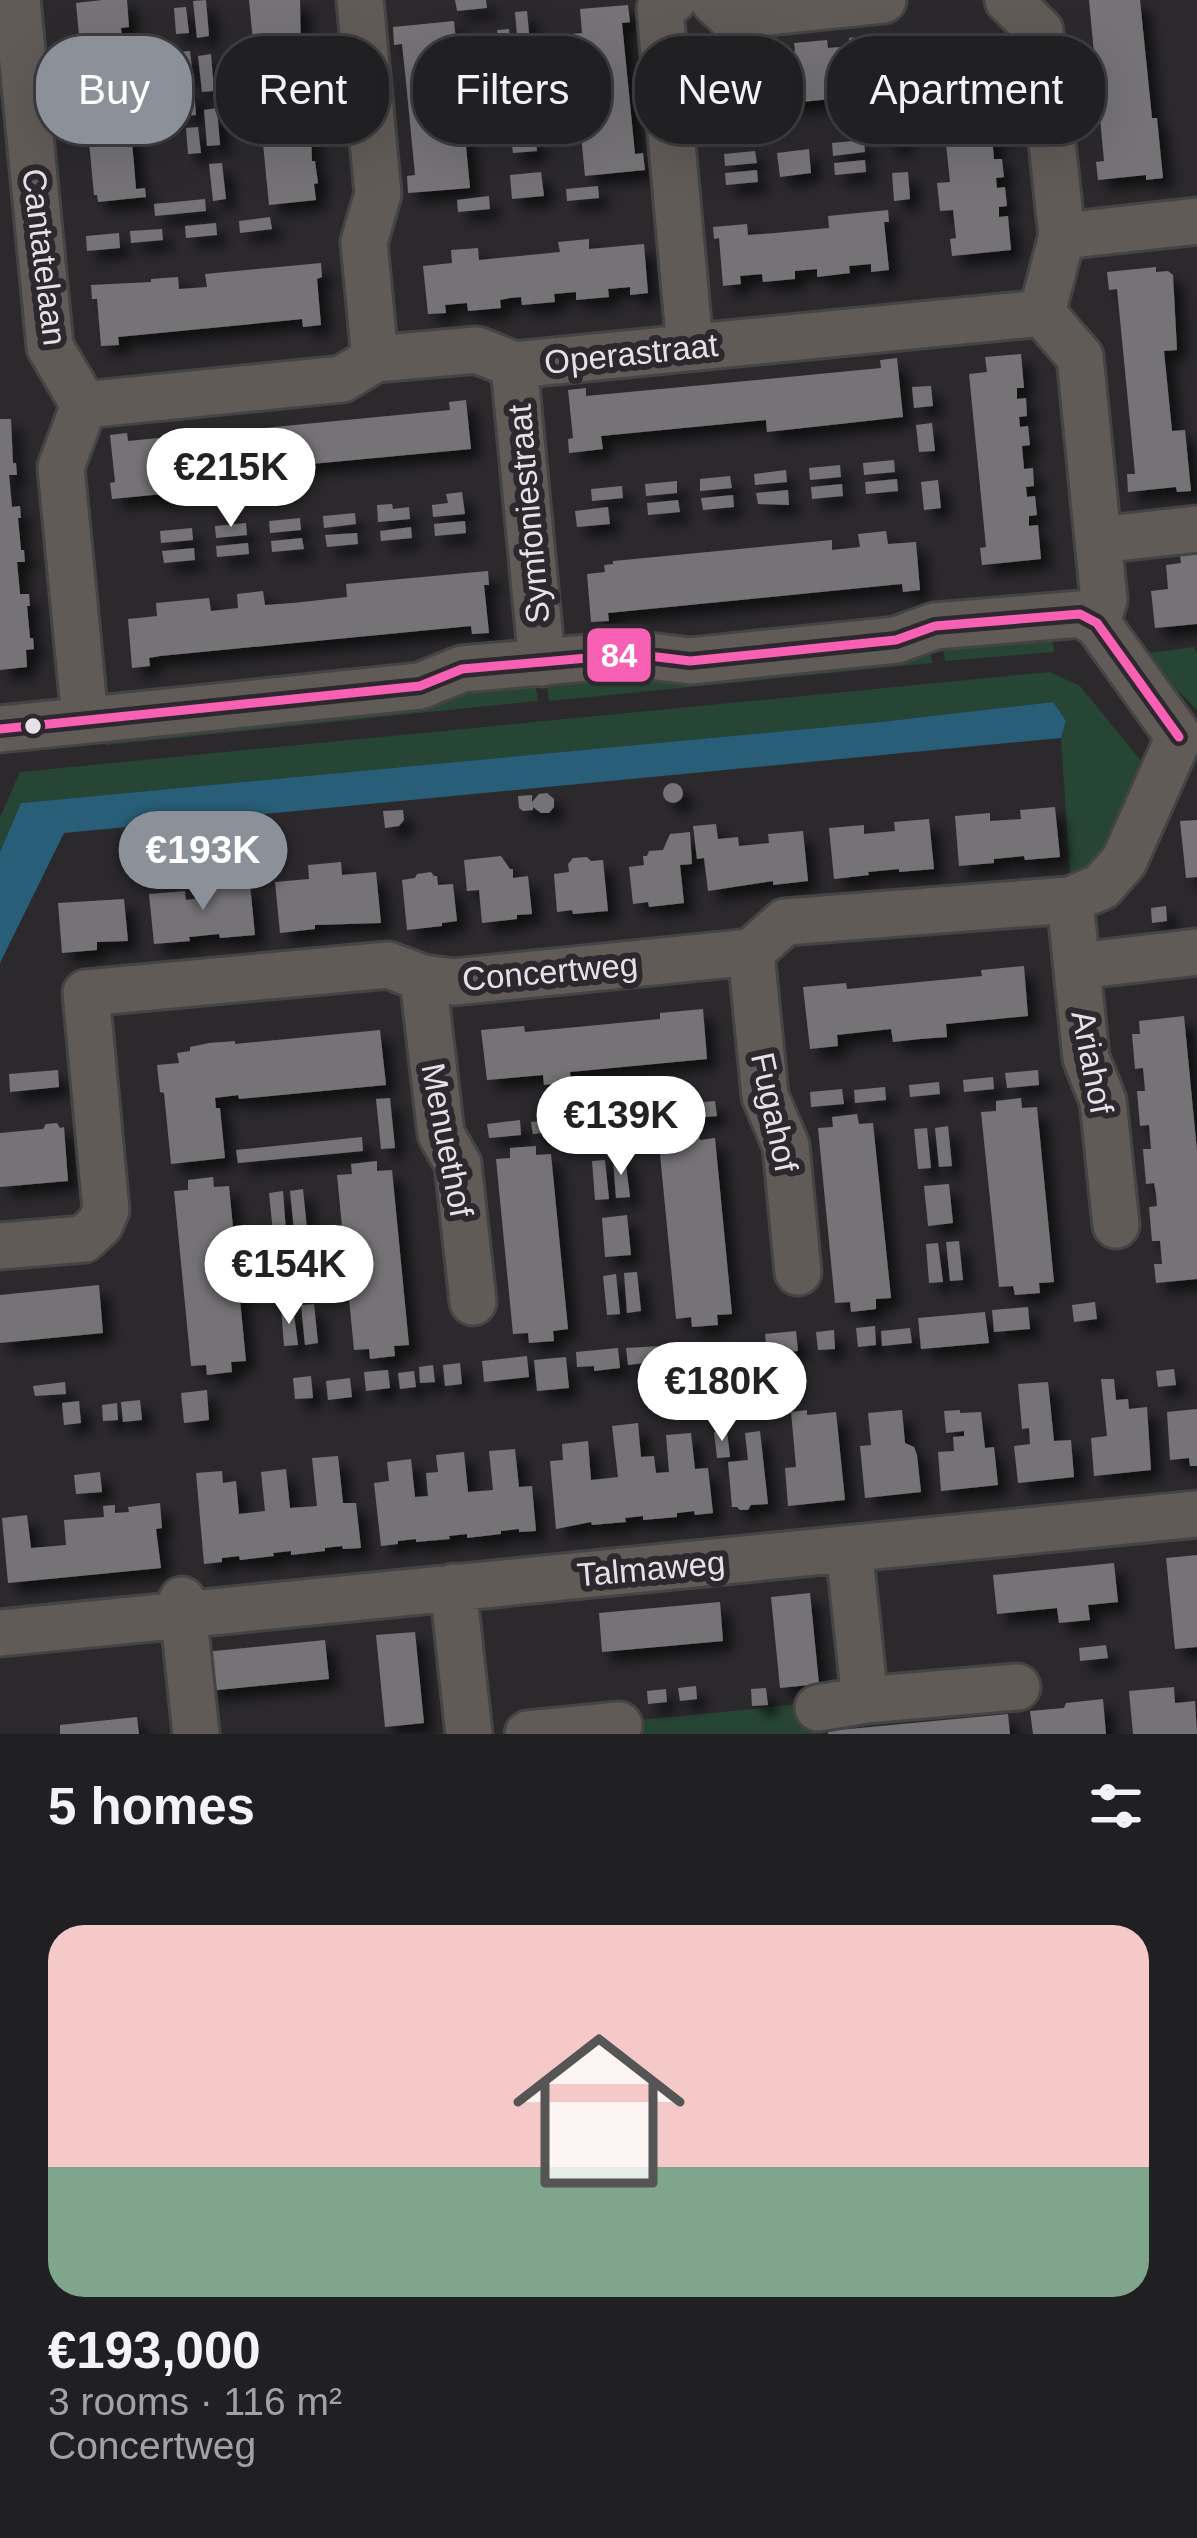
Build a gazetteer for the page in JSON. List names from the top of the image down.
{
  "streets": {
    "street": [
      "Cantatelaan",
      "Operastraat",
      "Symfoniestraat",
      "Concertweg",
      "Ariahof",
      "Fugahof",
      "Menuethof",
      "Talmaweg"
    ]
  },
  "crossings": [
    ["Cantatelaan", "Operastraat"],
    ["Operastraat", "Symfoniestraat"],
    ["Concertweg", "Ariahof"],
    ["Concertweg", "Fugahof"],
    ["Concertweg", "Menuethof"]
  ],
  "lines": ["transit line 84"],
  "page": {
    "chip": [
      "Buy",
      "Rent",
      "Filters",
      "New",
      "Apartment"
    ],
    "price": [
      "€215K",
      "€193K",
      "€139K",
      "€154K",
      "€180K"
    ],
    "heading": "5 homes",
    "list": [
      {
        "name": "€193,000",
        "note": "3 rooms · 116 m² · Concertweg"
      }
    ]
  }
}
